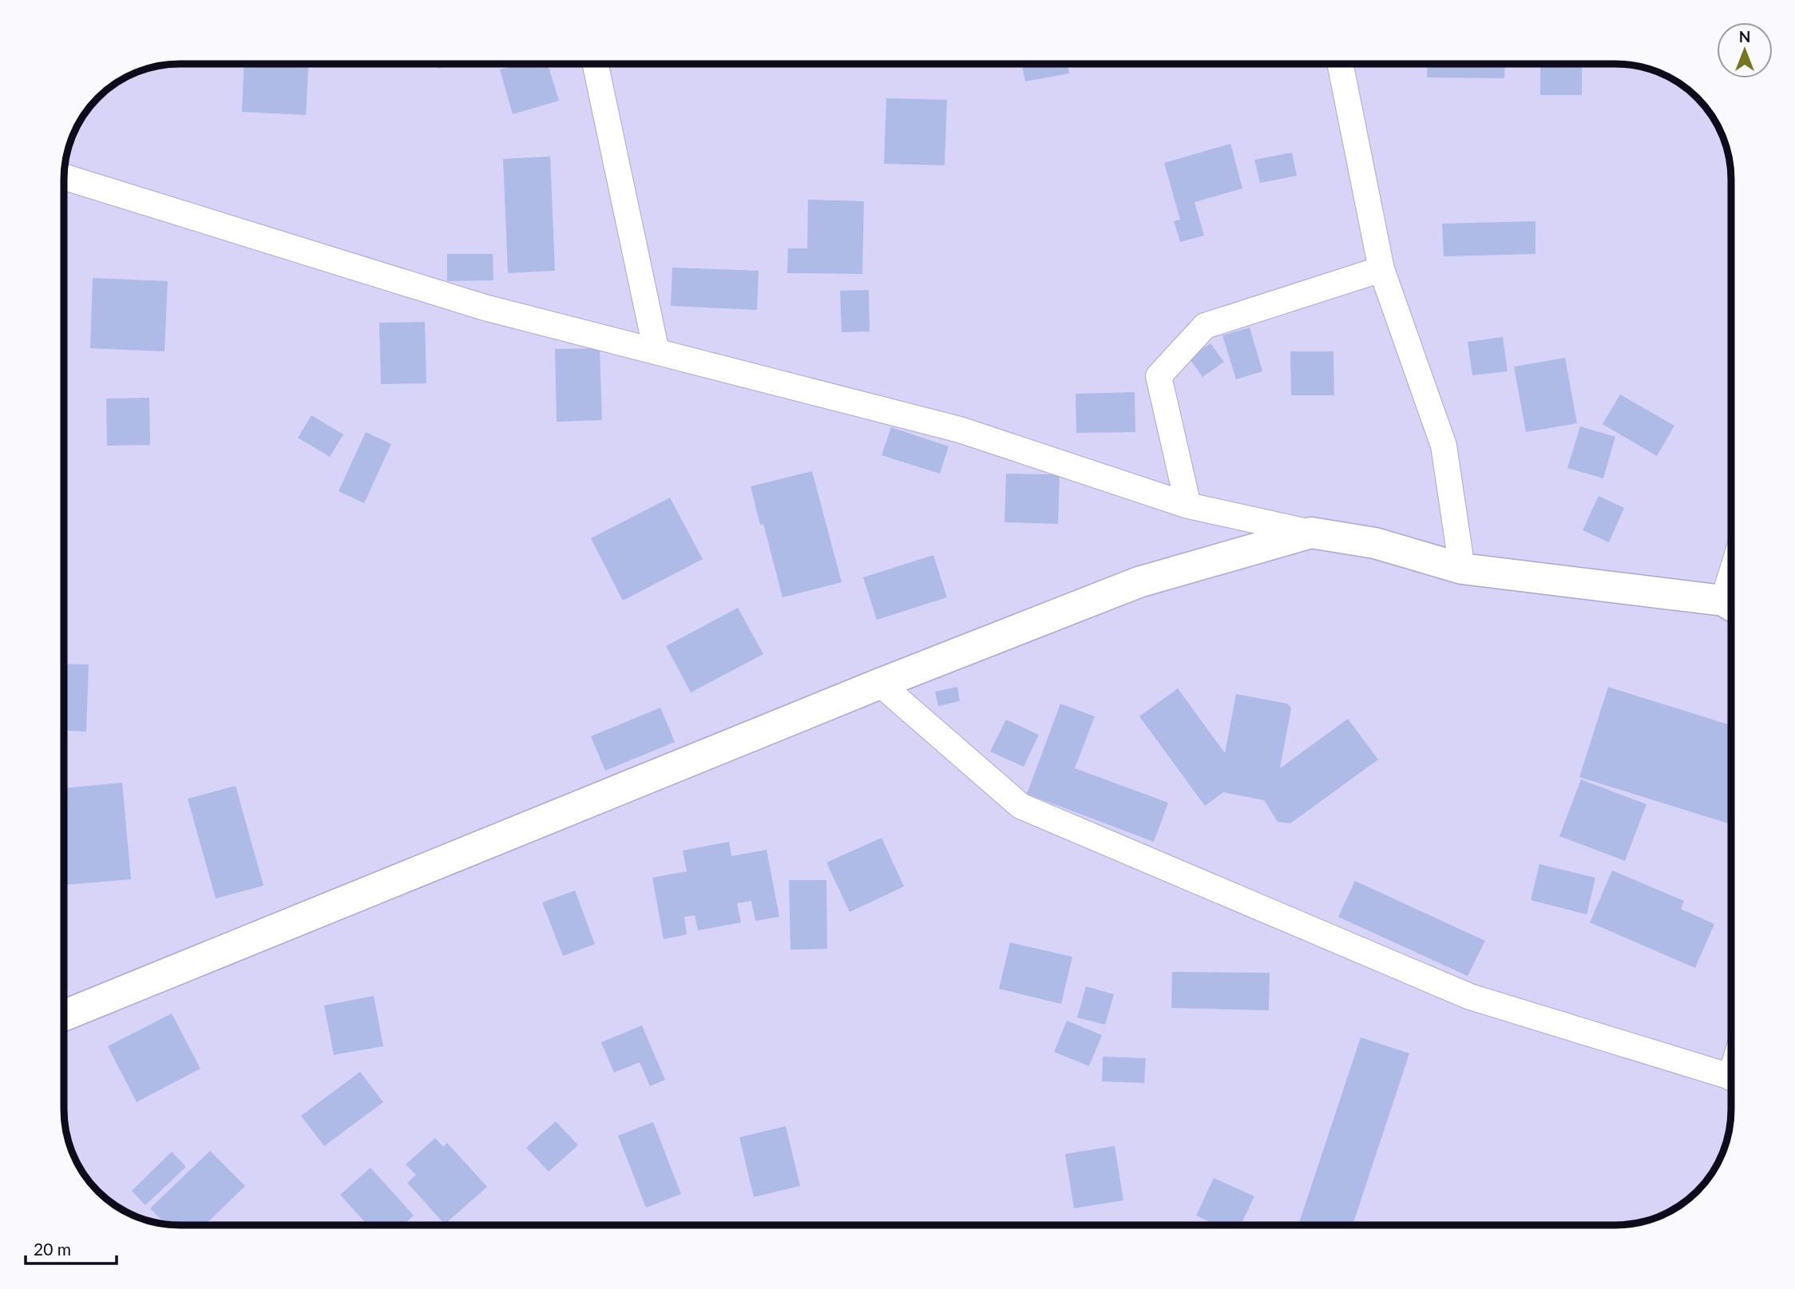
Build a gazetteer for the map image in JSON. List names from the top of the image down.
{
  "scale_bar": "20 m",
  "north": "top"
}
